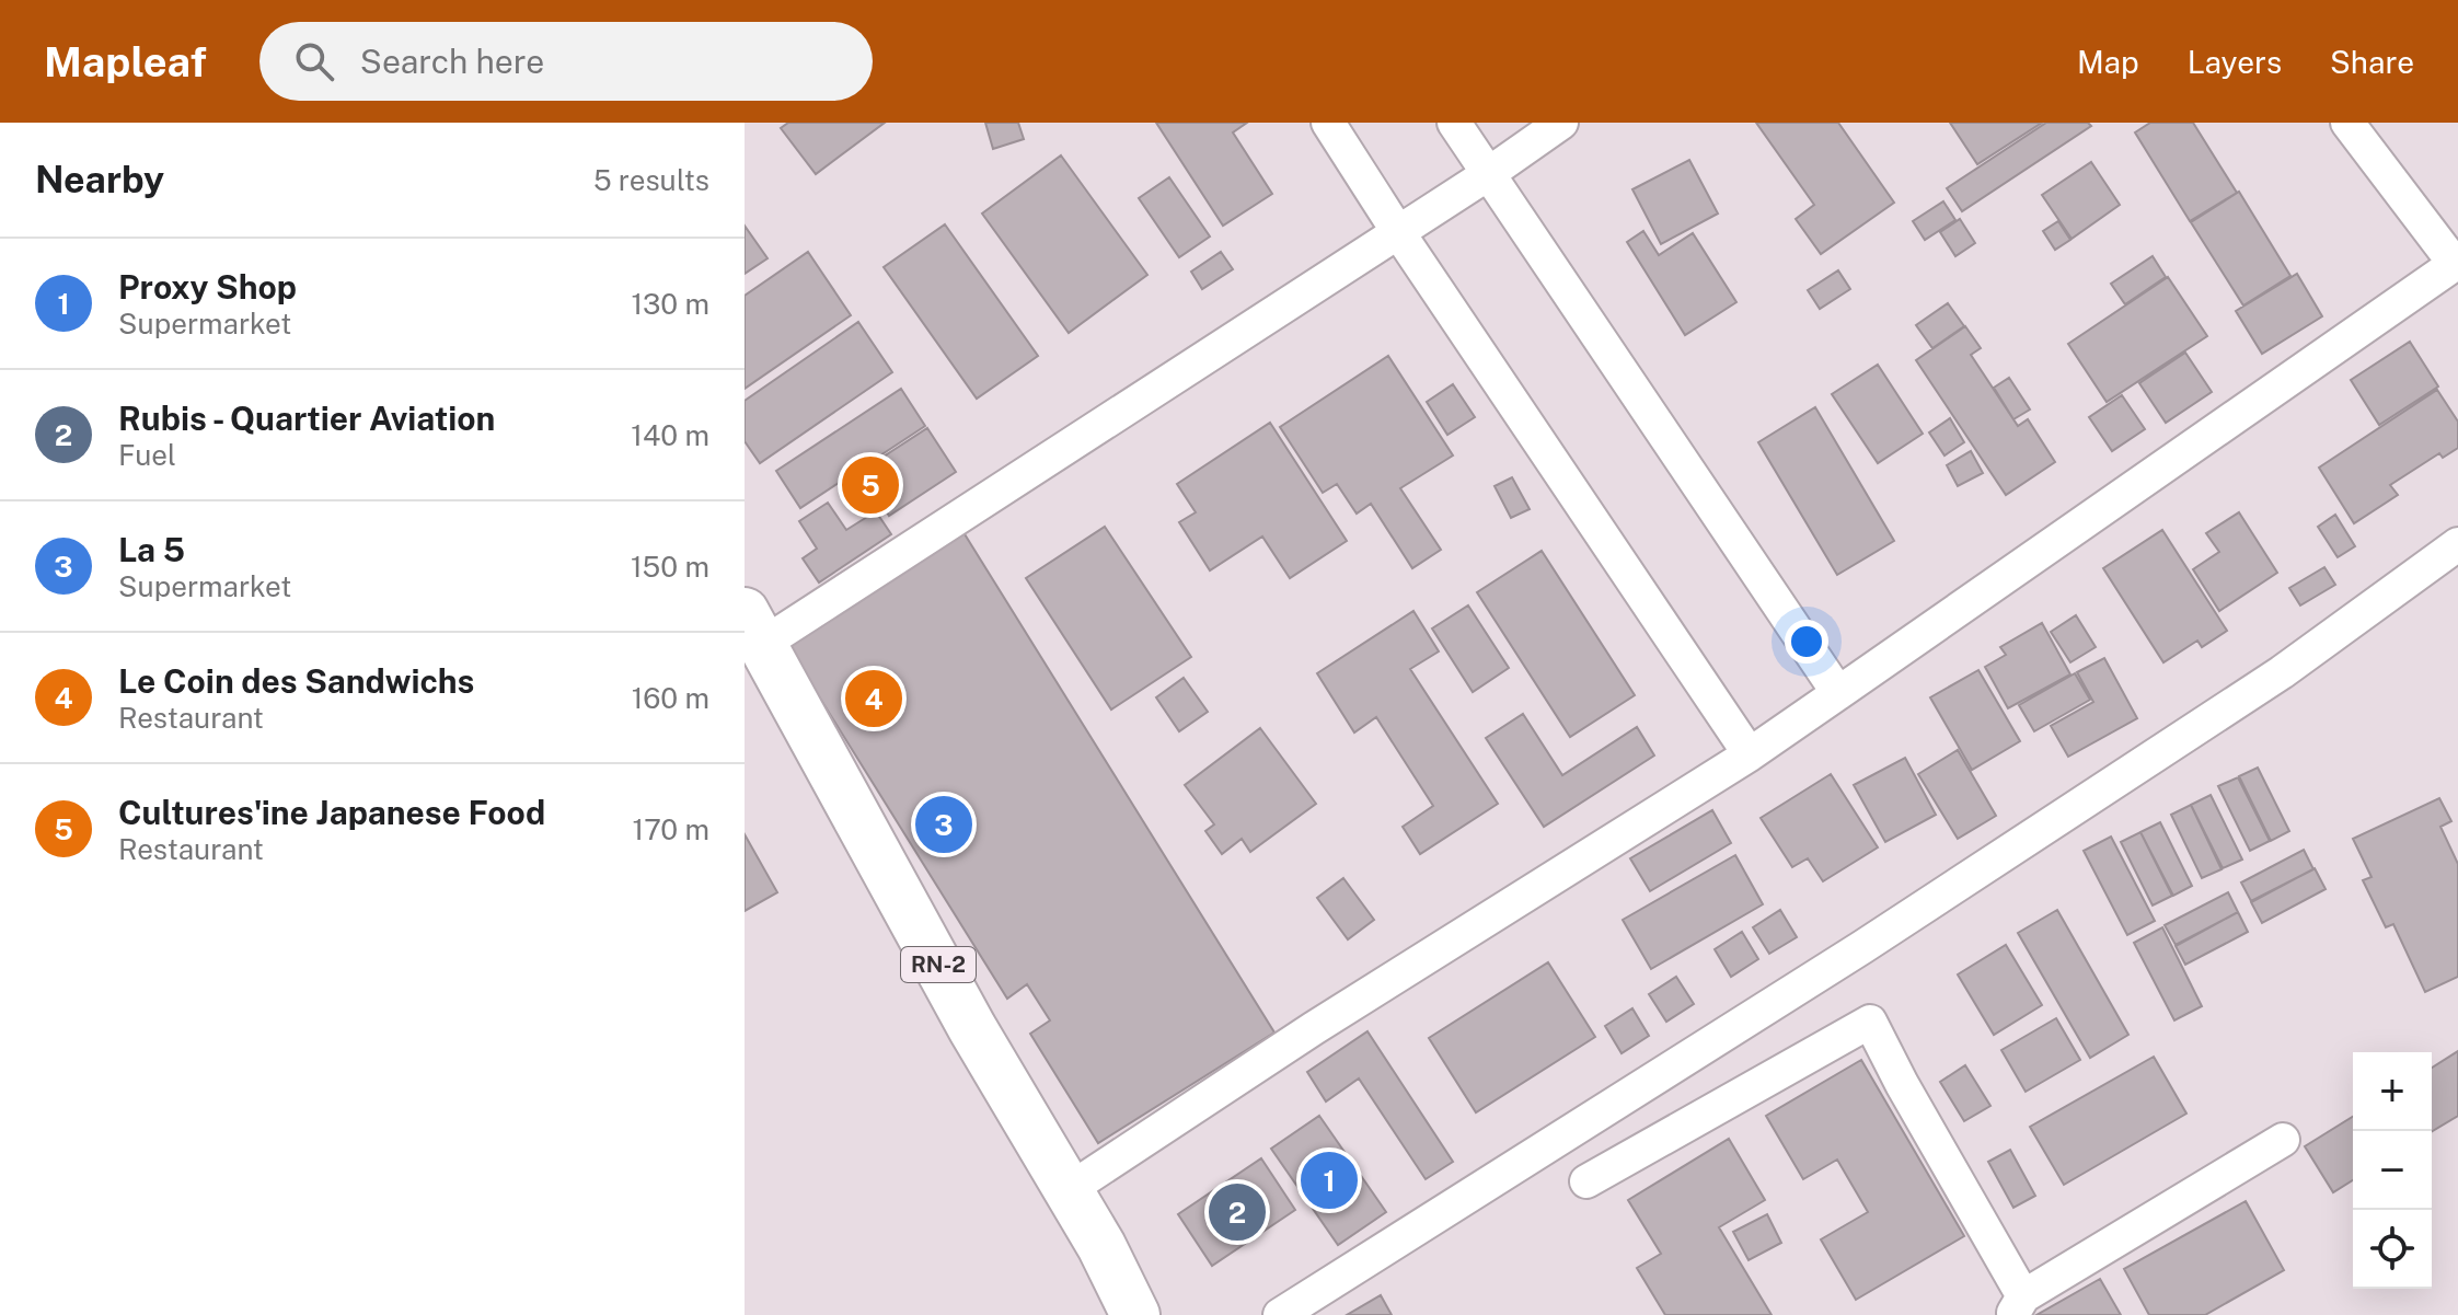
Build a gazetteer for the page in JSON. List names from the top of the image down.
{
  "streets": {
    "main road": ["RN-2"]
  },
  "page": {
    "header": "Mapleaf",
    "search": "Search here",
    "nav": ["Map", "Layers", "Share"],
    "heading": ["Nearby", "5 results"],
    "list": [
      {
        "mark": "1",
        "name": "Proxy Shop",
        "note": "Supermarket",
        "value": "130 m"
      },
      {
        "mark": "2",
        "name": "Rubis - Quartier Aviation",
        "note": "Fuel",
        "value": "140 m"
      },
      {
        "mark": "3",
        "name": "La 5",
        "note": "Supermarket",
        "value": "150 m"
      },
      {
        "mark": "4",
        "name": "Le Coin des Sandwichs",
        "note": "Restaurant",
        "value": "160 m"
      },
      {
        "mark": "5",
        "name": "Cultures'ine Japanese Food",
        "note": "Restaurant",
        "value": "170 m"
      }
    ],
    "pins": [
      "5",
      "4",
      "3",
      "1",
      "2"
    ],
    "map_buttons": ["+", "−"]
  }
}
